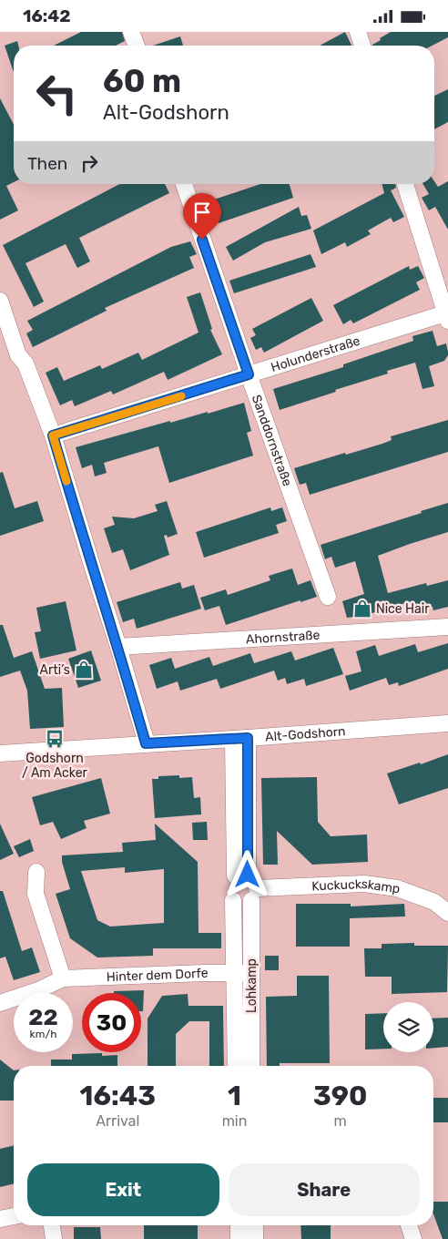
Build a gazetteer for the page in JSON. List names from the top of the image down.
{
  "streets": {
    "street": [
      "Holunderstraße",
      "Sanddornstraße",
      "Ahornstraße",
      "Alt-Godshorn",
      "Kuckuckskamp",
      "Hinter dem Dorfe",
      "Lohkamp"
    ]
  },
  "crossings": [
    ["Holunderstraße", "Sanddornstraße"],
    ["Alt-Godshorn", "Lohkamp"],
    ["Kuckuckskamp", "Lohkamp"],
    ["Hinter dem Dorfe", "Lohkamp"]
  ],
  "places": {
    "shop": ["Nice Hair", "Arti’s"],
    "bus stop": ["Godshorn / Am Acker"]
  },
  "page": {
    "status": "16:42",
    "turn": ["60 m", "Alt-Godshorn"],
    "then": "Then",
    "speed": "22 km/h",
    "limit": "30",
    "eta": [
      "16:43",
      "Arrival",
      "1",
      "min",
      "390",
      "m"
    ],
    "buttons": ["Exit", "Share"]
  }
}
